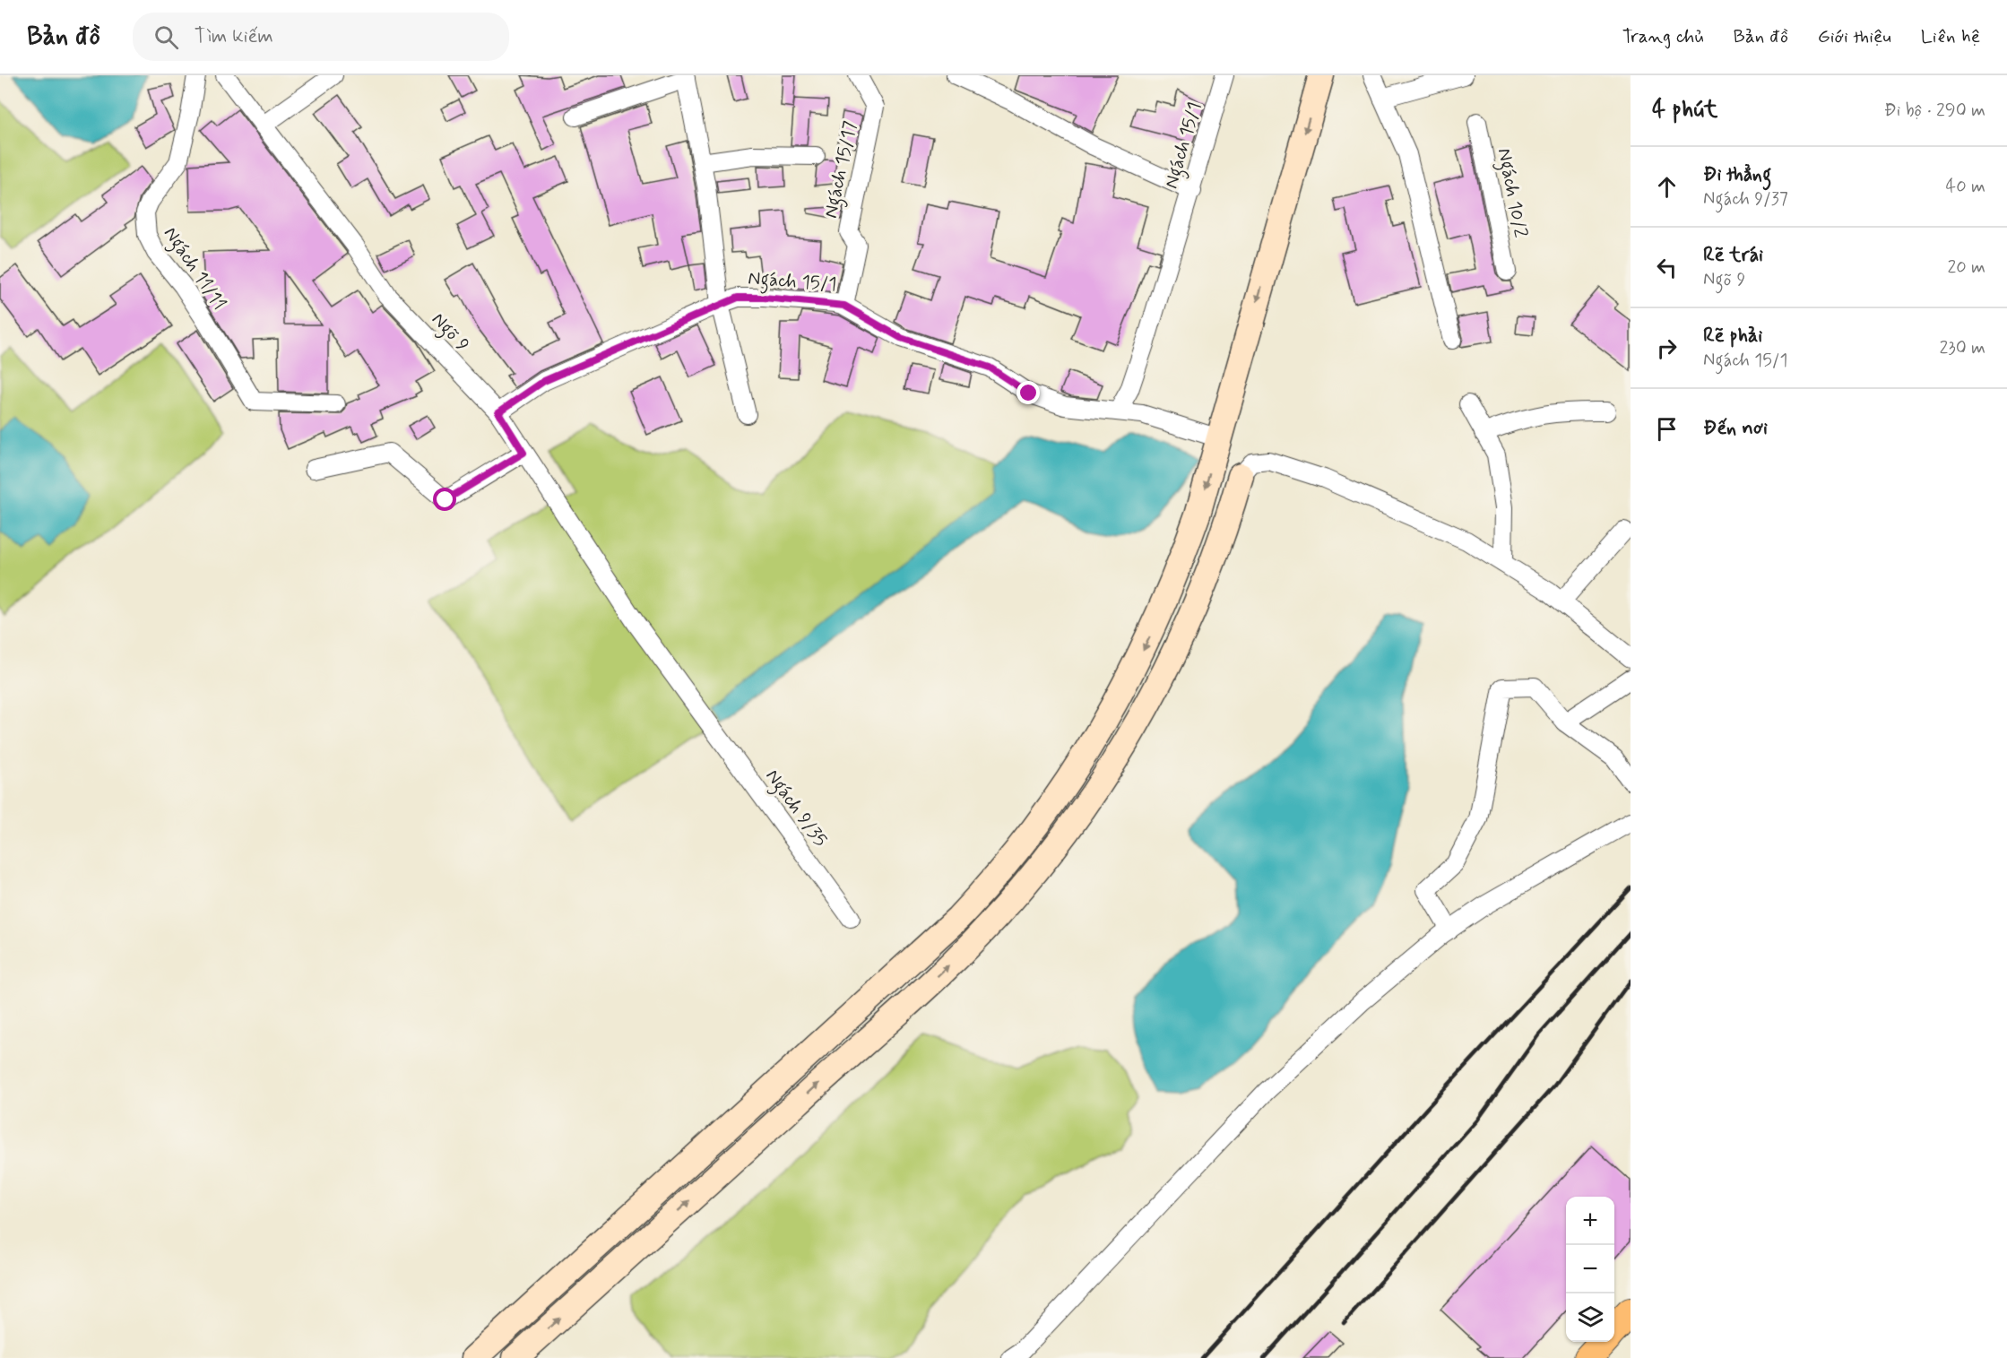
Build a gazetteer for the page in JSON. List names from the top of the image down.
{
  "streets": {
    "street": [
      "Ngách 15/1",
      "Ngách 15/17",
      "Ngách 10/2",
      "Ngách 11/11",
      "Ngõ 9",
      "Ngách 9/35"
    ]
  },
  "crossings": [
    ["Ngách 15/1", "Ngách 15/17"],
    ["Ngách 15/1", "Ngõ 9"],
    ["Ngõ 9", "Ngách 9/35"]
  ],
  "page": {
    "header": "Bản đồ",
    "search": "Tìm kiếm",
    "nav": [
      "Trang chủ",
      "Bản đồ",
      "Giới thiệu",
      "Liên hệ"
    ],
    "heading": ["4 phút", "Đi bộ · 290 m"],
    "list": [
      ["Đi thẳng", "Ngách 9/37", "40 m"],
      ["Rẽ trái", "Ngõ 9", "20 m"],
      ["Rẽ phải", "Ngách 15/1", "230 m"],
      "Đến nơi"
    ],
    "map_buttons": ["+", "−"]
  }
}
